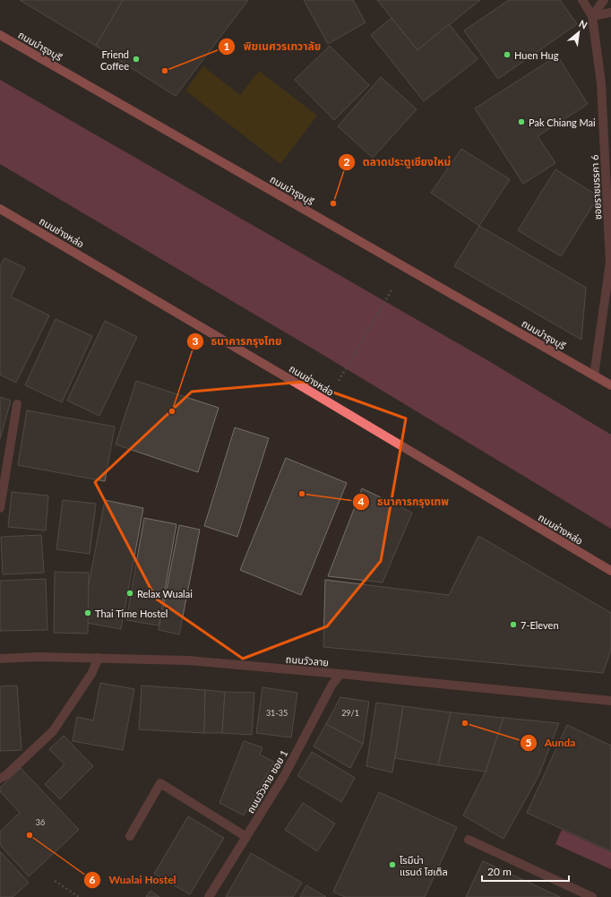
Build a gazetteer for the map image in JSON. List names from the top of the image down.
{
  "streets": {
    "main road": ["ถนนบำรุงบุรี", "ถนนช่างหล่อ"],
    "street": ["ซอยราชมรรคา 6", "ถนนวัวลาย", "ถนนวัวลาย ซอย 1"]
  },
  "crossings": [
    ["ถนนบำรุงบุรี", "ซอยราชมรรคา 6"],
    ["ถนนวัวลาย", "ถนนวัวลาย ซอย 1"]
  ],
  "places": [
    "Huen Hug",
    "Friend Coffee",
    "พิฆเนศวรเทวาลัย",
    "Pak Chiang Mai",
    "ตลาดประตูเชียงใหม่",
    "ธนาคารกรุงไทย",
    "ธนาคารกรุงเทพ",
    "Relax Wualai",
    "Thai Time Hostel",
    "7-Eleven",
    "Aunda",
    "Wualai Hostel",
    "โรมีน่า แรนด์ โฮเต็ล"
  ],
  "house_numbers": ["31-35", "29/1", "36"],
  "scale_bar": "20 m",
  "north": "top right"
}
